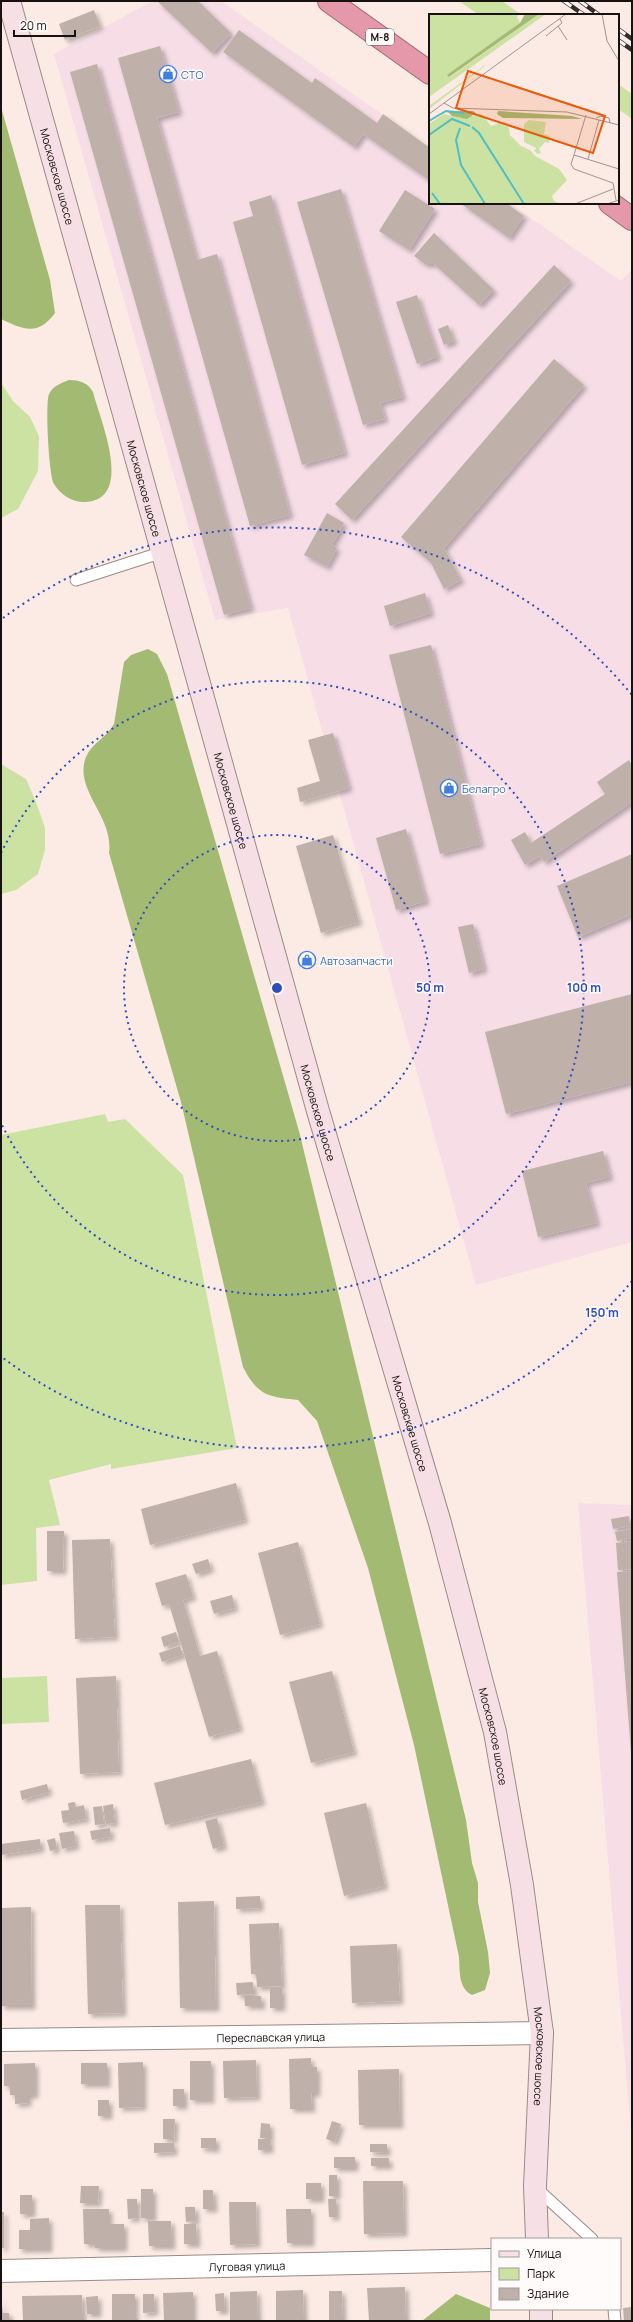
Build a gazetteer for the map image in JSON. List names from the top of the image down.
{
  "streets": {
    "highway": ["М-8"],
    "street": ["Московское шоссе", "Переславская улица", "Луговая улица"]
  },
  "crossings": [
    ["Московское шоссе", "Переславская улица"]
  ],
  "places": {
    "shop": ["СТО", "Белагро", "Автозапчасти"]
  },
  "legend": ["Улица", "Парк", "Здание"],
  "scale_bar": "20 m",
  "rings": ["50 m", "100 m", "150 m"]
}
